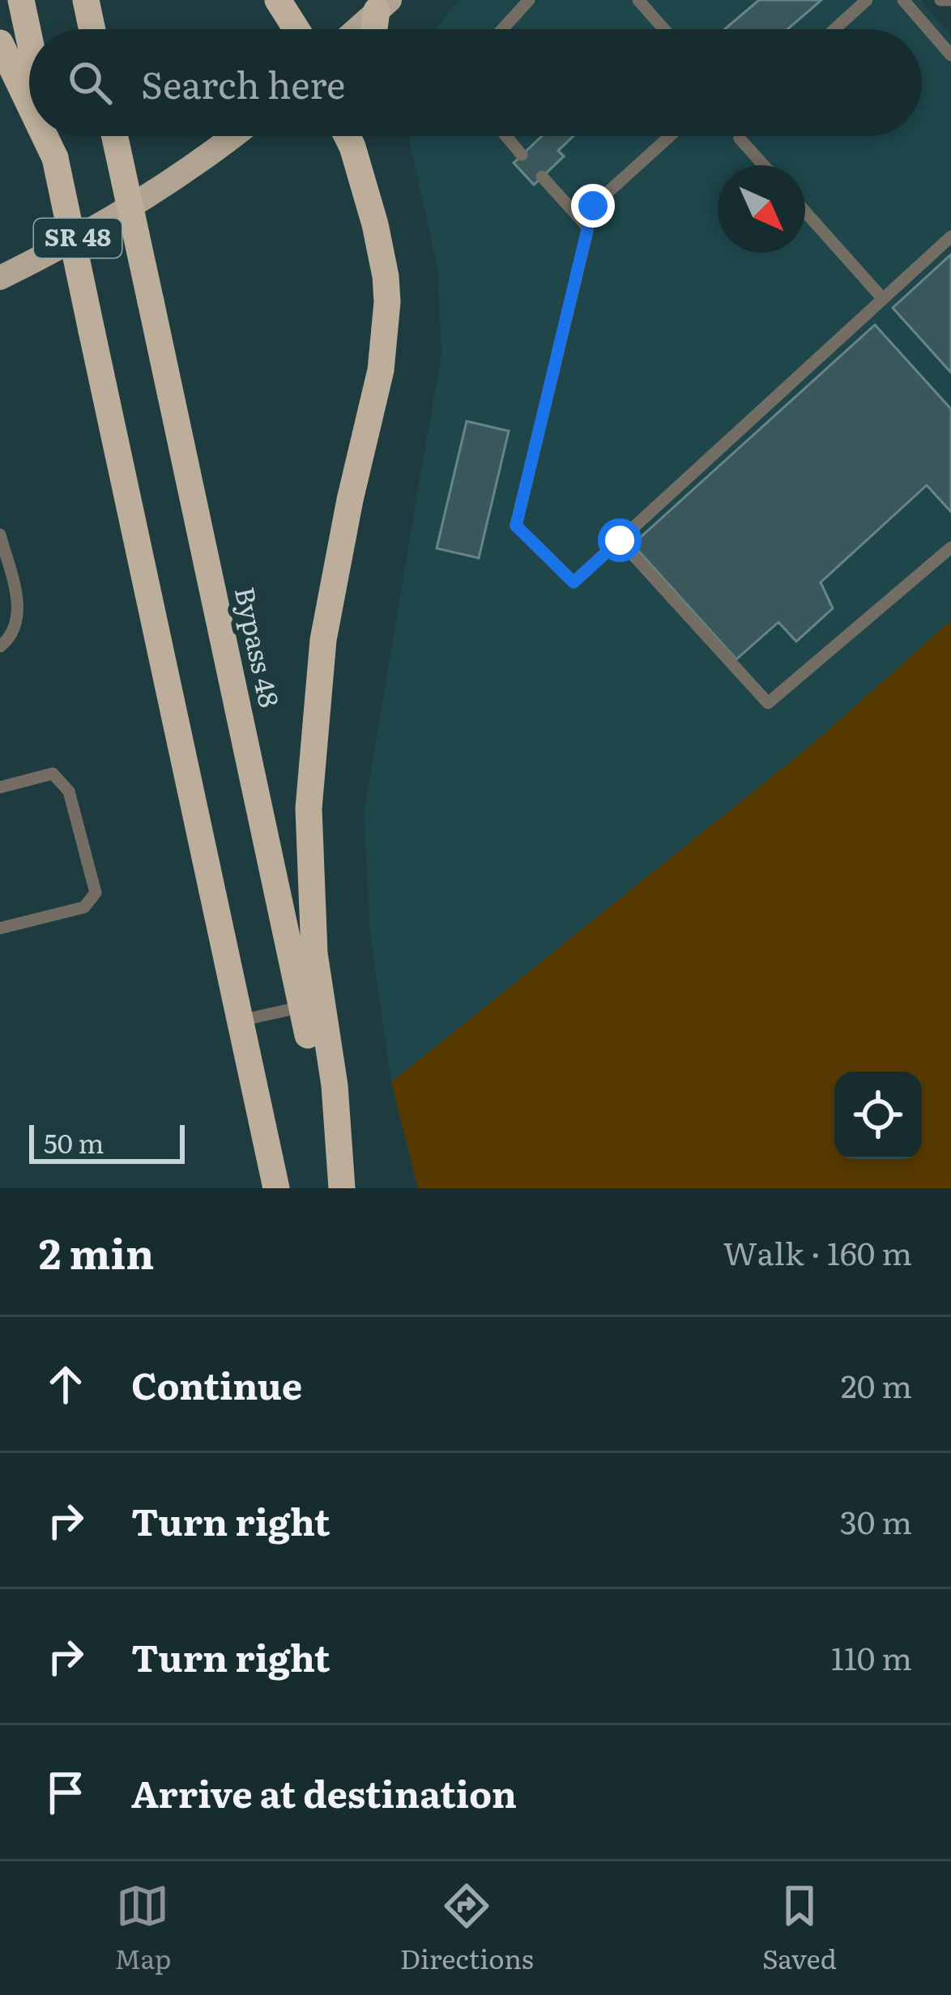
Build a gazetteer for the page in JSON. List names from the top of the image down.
{
  "streets": {
    "highway": ["Bypass 48"],
    "main road": ["SR 48"]
  },
  "scale_bar": "50 m",
  "north": "bottom right",
  "page": {
    "search": "Search here",
    "scale": "50 m",
    "heading": ["2 min", "Walk · 160 m"],
    "list": [
      ["Continue", "20 m"],
      ["Turn right", "30 m"],
      ["Turn right", "110 m"],
      "Arrive at destination"
    ],
    "nav": ["Map", "Directions", "Saved"]
  }
}
